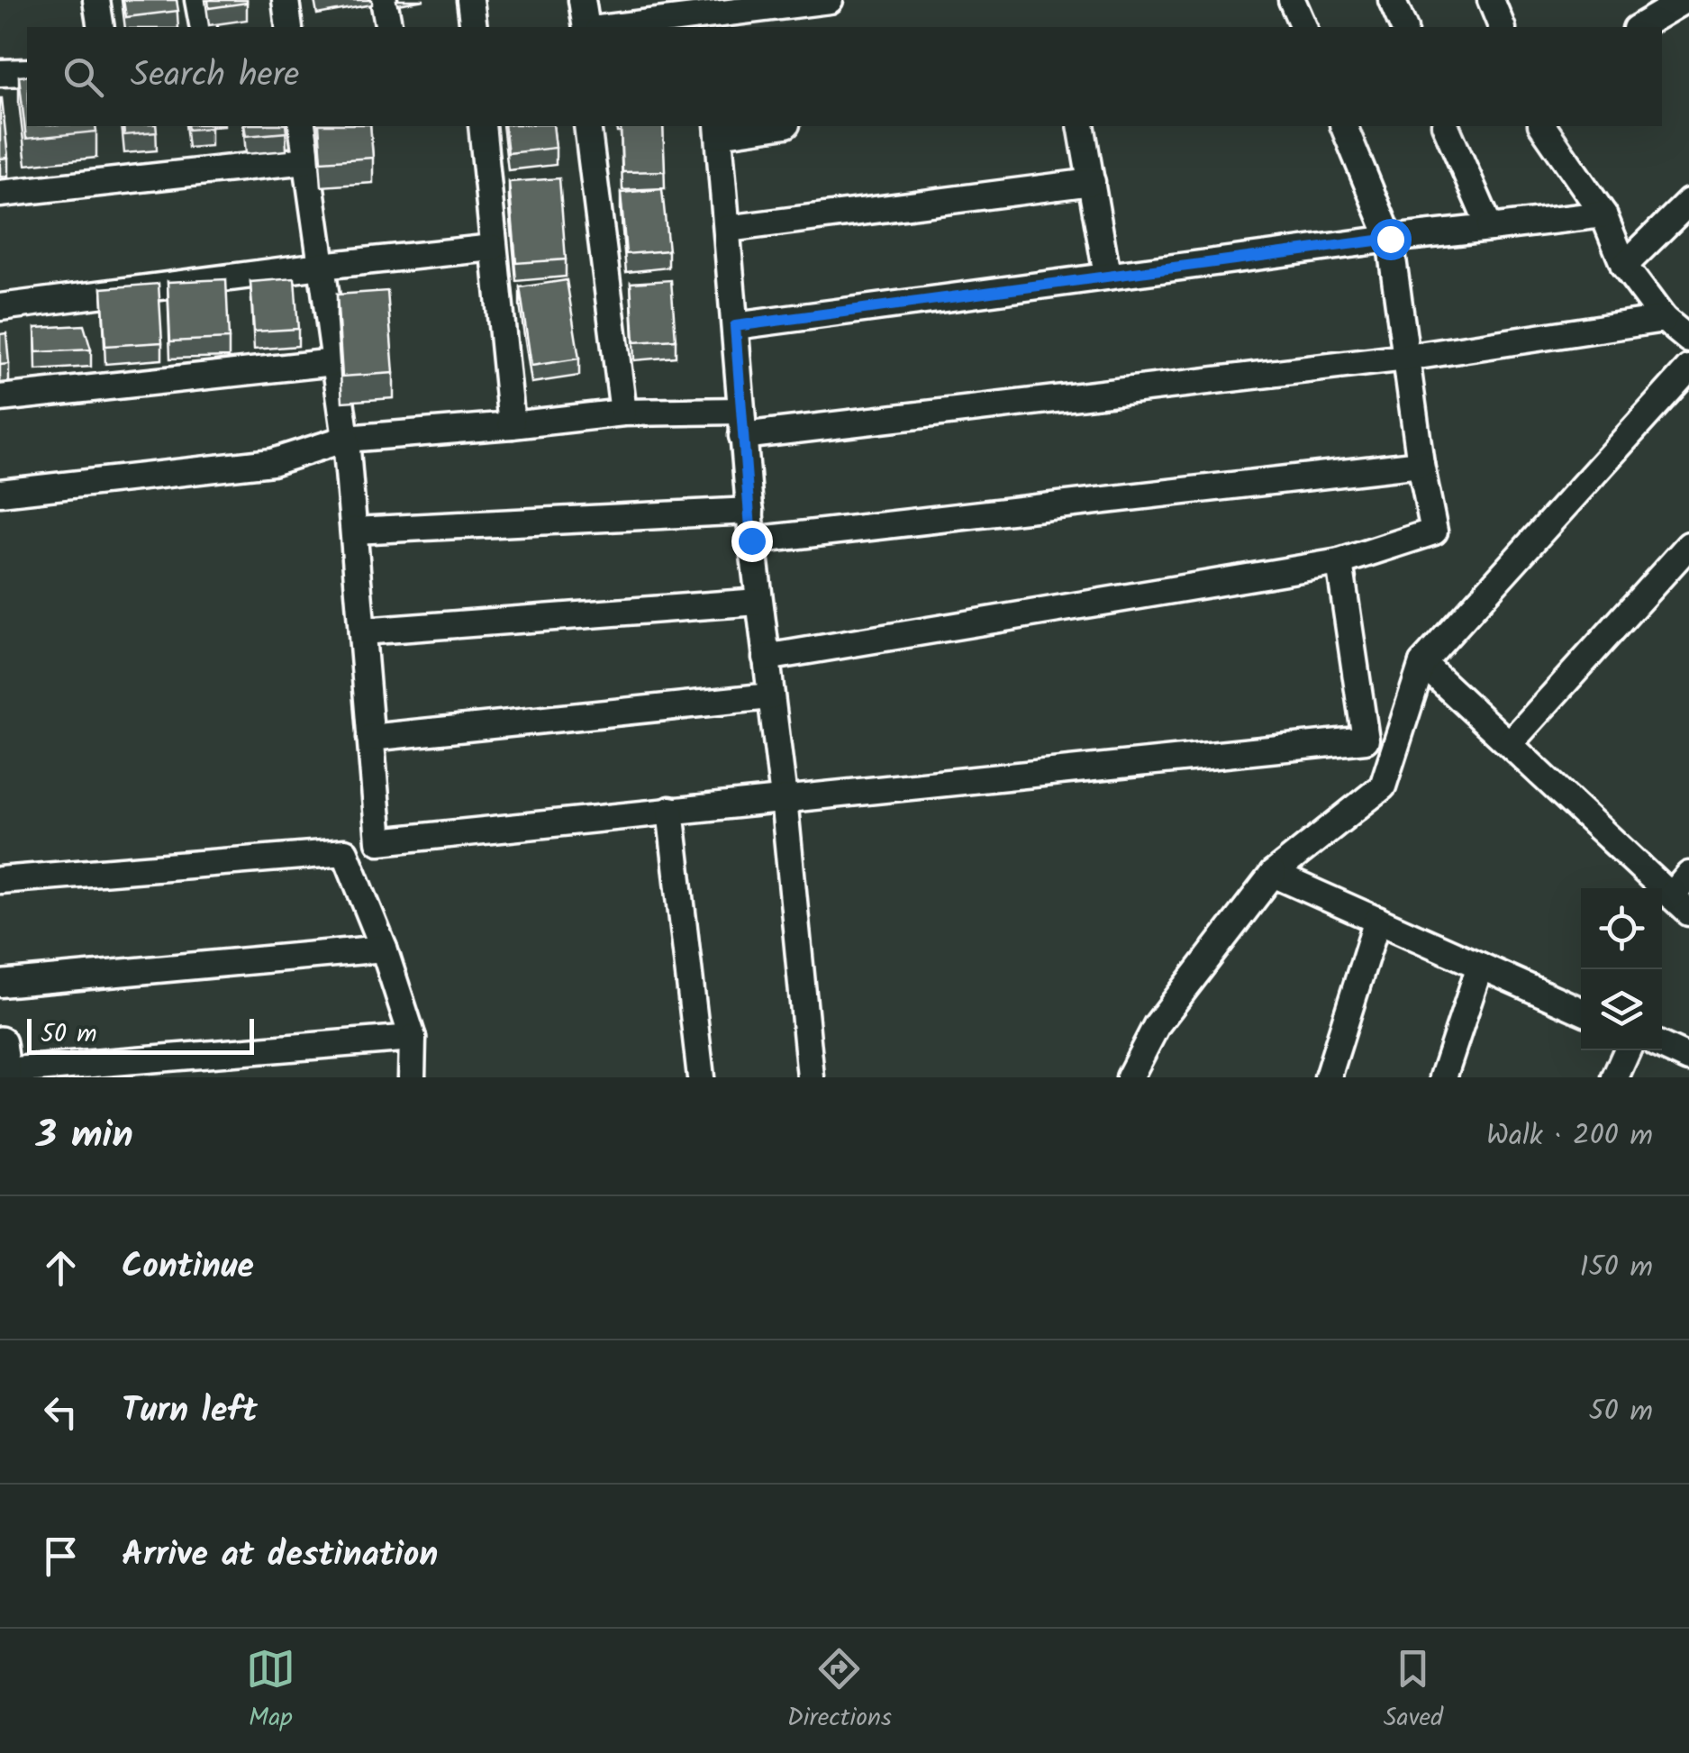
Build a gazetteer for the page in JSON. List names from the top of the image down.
{
  "scale_bar": "50 m",
  "page": {
    "search": "Search here",
    "scale": "50 m",
    "heading": ["3 min", "Walk · 200 m"],
    "list": [
      ["Continue", "150 m"],
      ["Turn left", "50 m"],
      "Arrive at destination"
    ],
    "nav": ["Map", "Directions", "Saved"]
  }
}
